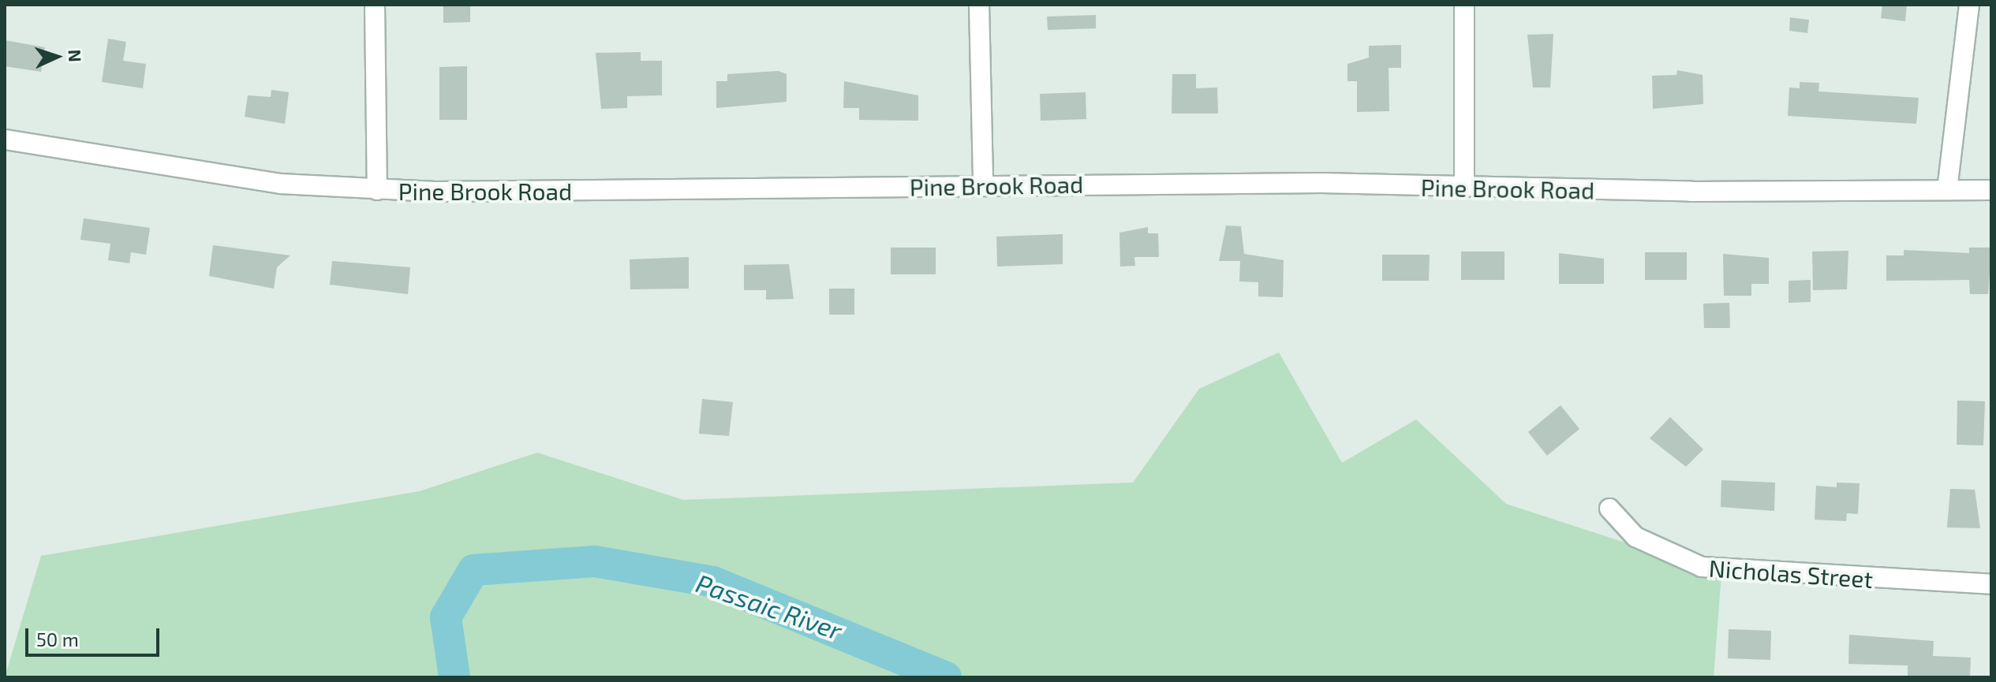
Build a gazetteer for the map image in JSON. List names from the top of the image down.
{
  "streets": {
    "street": ["Pine Brook Road", "Nicholas Street"]
  },
  "water": ["Passaic River"],
  "scale_bar": "50 m",
  "north": "right"
}
